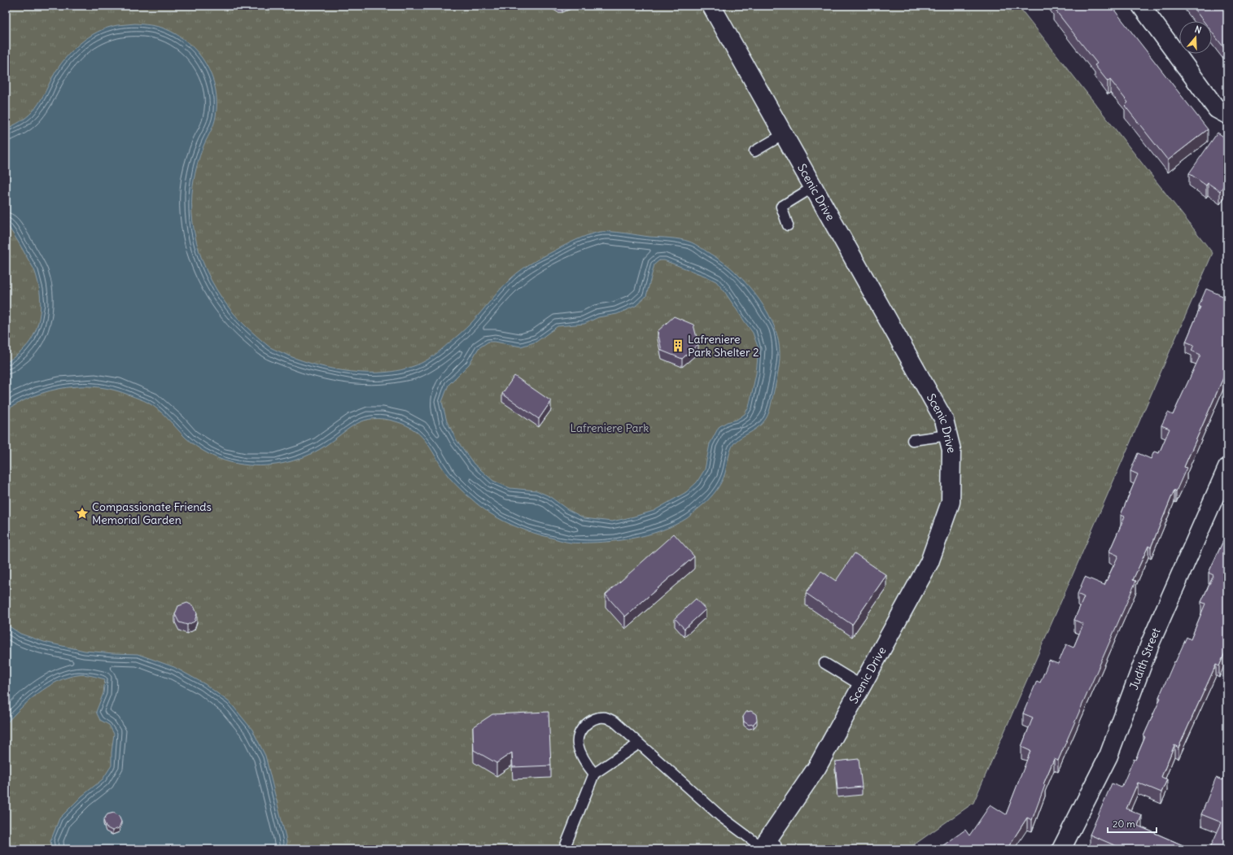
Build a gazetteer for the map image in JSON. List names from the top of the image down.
{
  "streets": {
    "street": ["Scenic Drive", "Judith Street"]
  },
  "parks": ["Lafreniere Park"],
  "places": {
    "building": ["Lafreniere Park Shelter 2"],
    "place": ["Compassionate Friends Memorial Garden"]
  },
  "scale_bar": "20 m",
  "north": "top"
}
